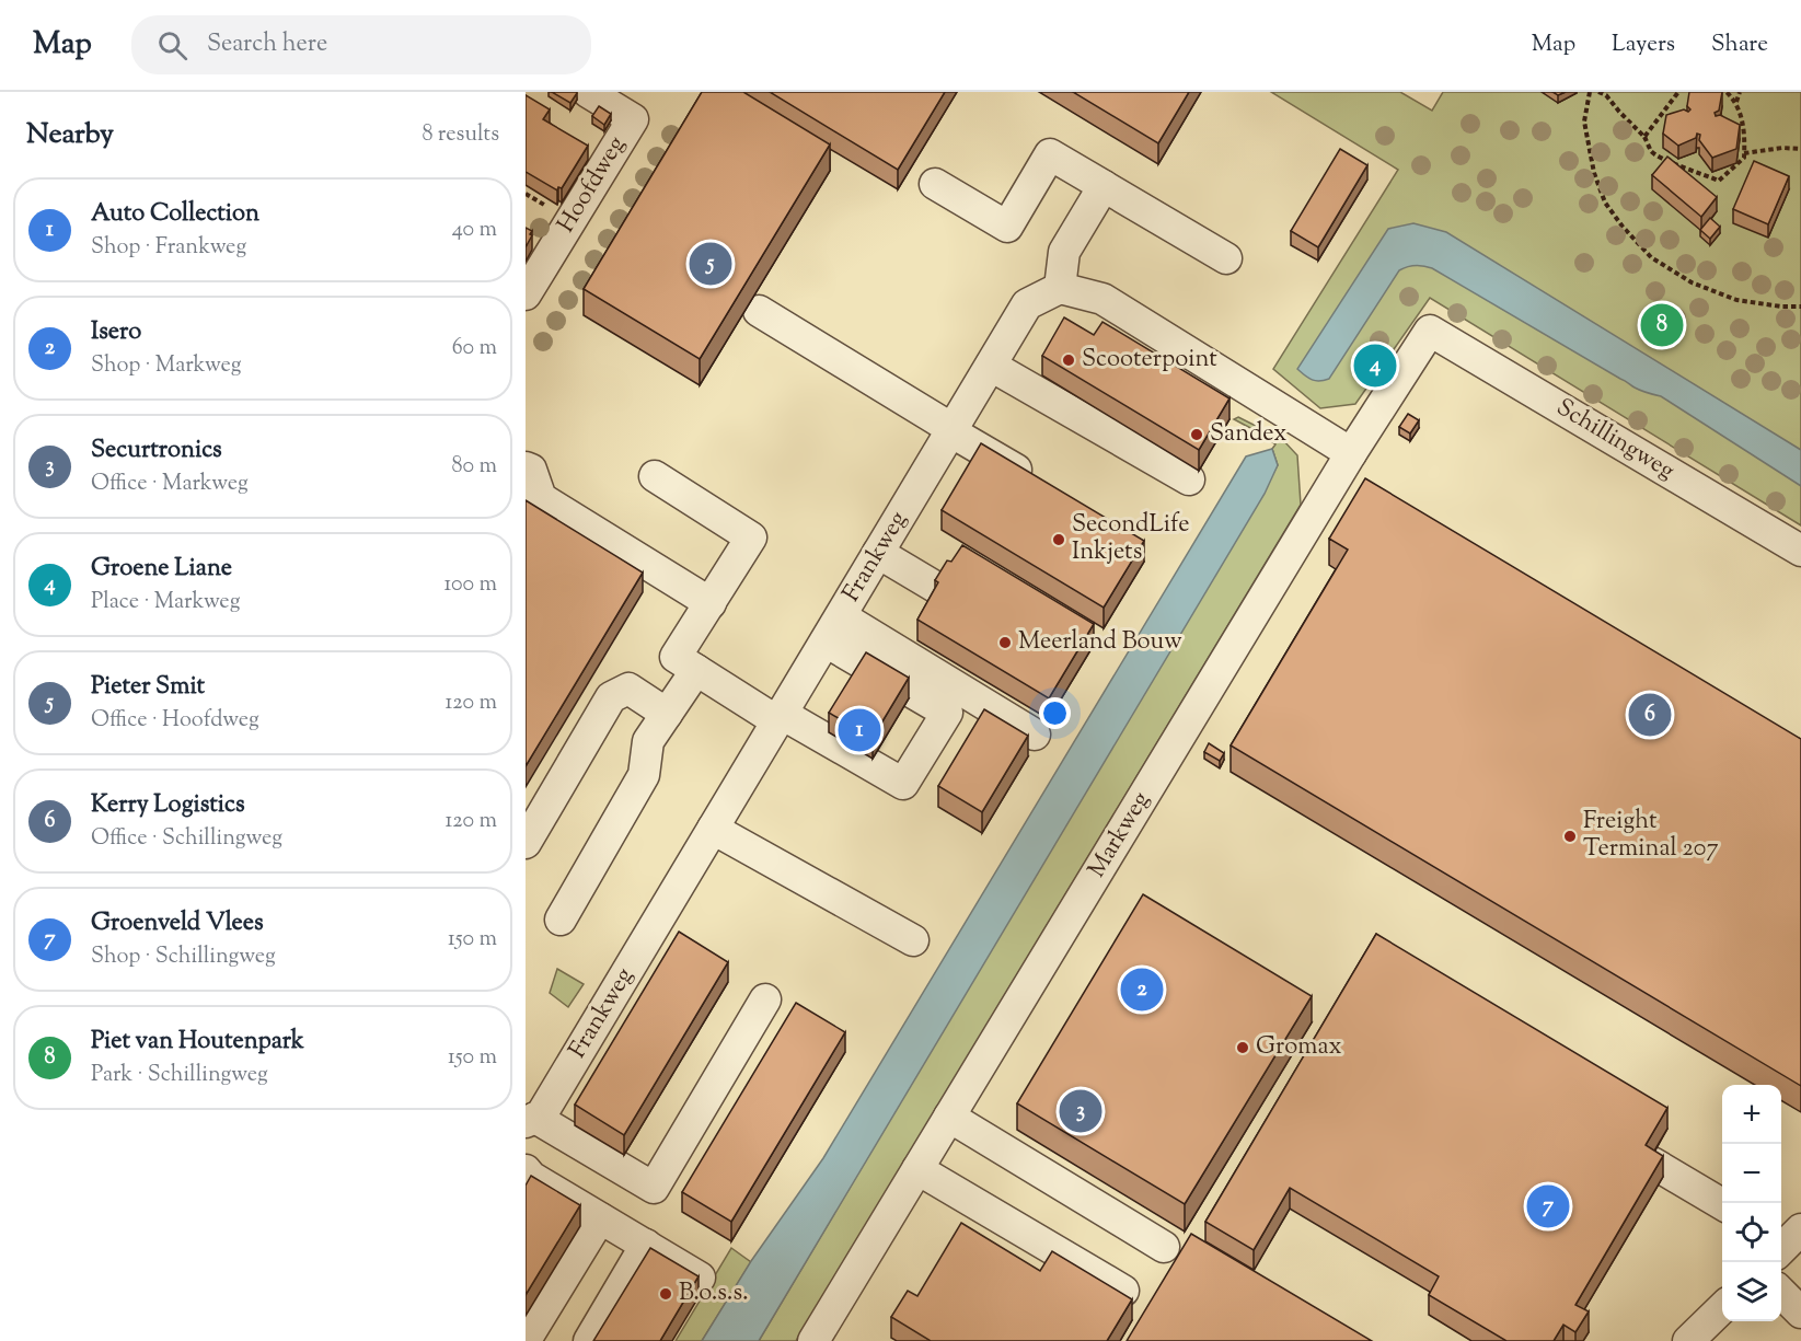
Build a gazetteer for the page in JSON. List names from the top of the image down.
{
  "streets": {
    "street": [
      "Hoofdweg",
      "Schillingweg",
      "Frankweg",
      "Markweg"
    ]
  },
  "crossings": [
    ["Schillingweg", "Markweg"]
  ],
  "places": [
    "Scooterpoint",
    "Sandex",
    "SecondLife Inkjets",
    "Meerland Bouw",
    "Freight Terminal 207",
    "Gromax",
    "B.o.s.s."
  ],
  "page": {
    "header": "Map",
    "search": "Search here",
    "nav": ["Map", "Layers", "Share"],
    "heading": ["Nearby", "8 results"],
    "list": [
      {
        "mark": "1",
        "name": "Auto Collection",
        "note": "Shop · Frankweg",
        "value": "40 m"
      },
      {
        "mark": "2",
        "name": "Isero",
        "note": "Shop · Markweg",
        "value": "60 m"
      },
      {
        "mark": "3",
        "name": "Securtronics",
        "note": "Office · Markweg",
        "value": "80 m"
      },
      {
        "mark": "4",
        "name": "Groene Liane",
        "note": "Place · Markweg",
        "value": "100 m"
      },
      {
        "mark": "5",
        "name": "Pieter Smit",
        "note": "Office · Hoofdweg",
        "value": "120 m"
      },
      {
        "mark": "6",
        "name": "Kerry Logistics",
        "note": "Office · Schillingweg",
        "value": "120 m"
      },
      {
        "mark": "7",
        "name": "Groenveld Vlees",
        "note": "Shop · Schillingweg",
        "value": "150 m"
      },
      {
        "mark": "8",
        "name": "Piet van Houtenpark",
        "note": "Park · Schillingweg",
        "value": "150 m"
      }
    ],
    "pins": [
      "5",
      "8",
      "4",
      "6",
      "1",
      "2",
      "3",
      "7"
    ],
    "map_buttons": ["+", "−"]
  }
}
